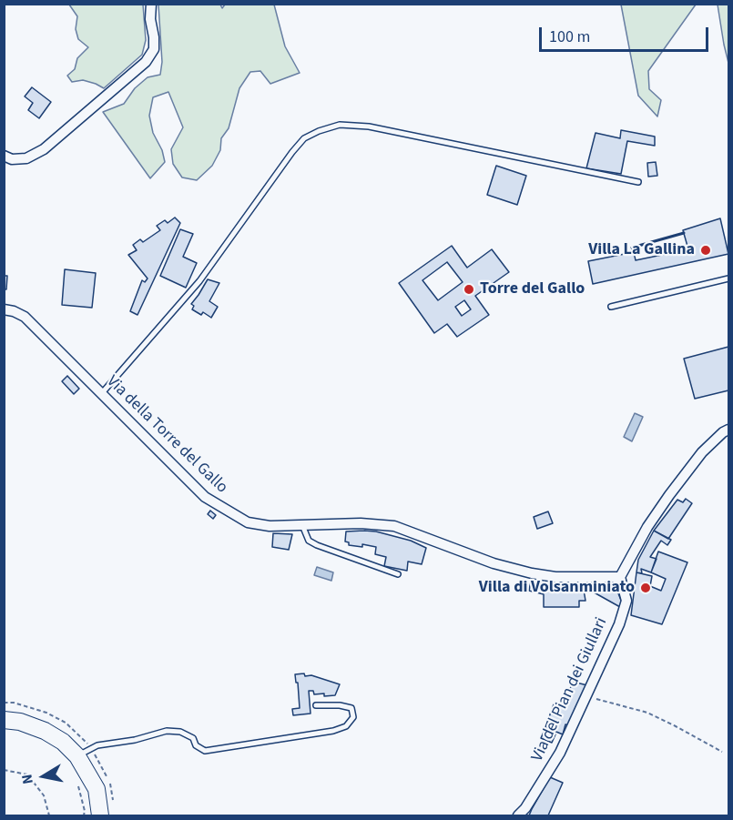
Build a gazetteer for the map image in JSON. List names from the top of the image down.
{
  "streets": {
    "street": ["Via della Torre del Gallo", "Via del Pian dei Giullari"]
  },
  "crossings": [
    ["Via della Torre del Gallo", "Via del Pian dei Giullari"]
  ],
  "places": ["Villa La Gallina", "Torre del Gallo", "Villa di Volsanminiato"],
  "scale_bar": "100 m",
  "north": "left"
}
